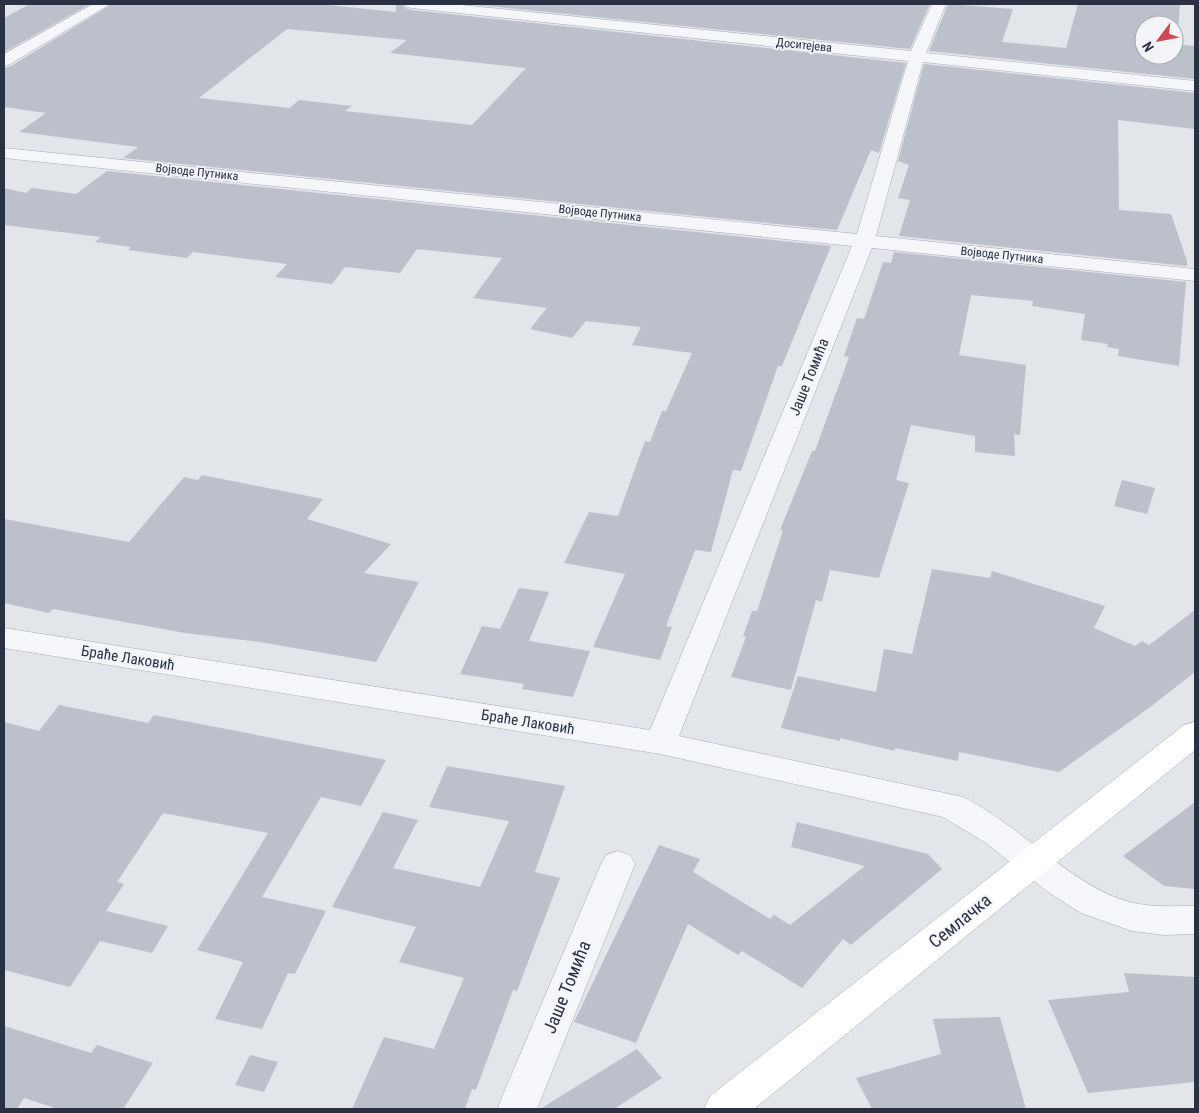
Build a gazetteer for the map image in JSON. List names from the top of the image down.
{
  "streets": {
    "main road": ["Семлачка"],
    "street": [
      "Доситејева",
      "Војводе Путника",
      "Јаше Томића",
      "Браће Лаковић"
    ]
  },
  "crossings": [
    ["Доситејева", "Јаше Томића"],
    ["Војводе Путника", "Јаше Томића"],
    ["Јаше Томића", "Браће Лаковић"],
    ["Браће Лаковић", "Семлачка"]
  ],
  "north": "bottom left"
}
